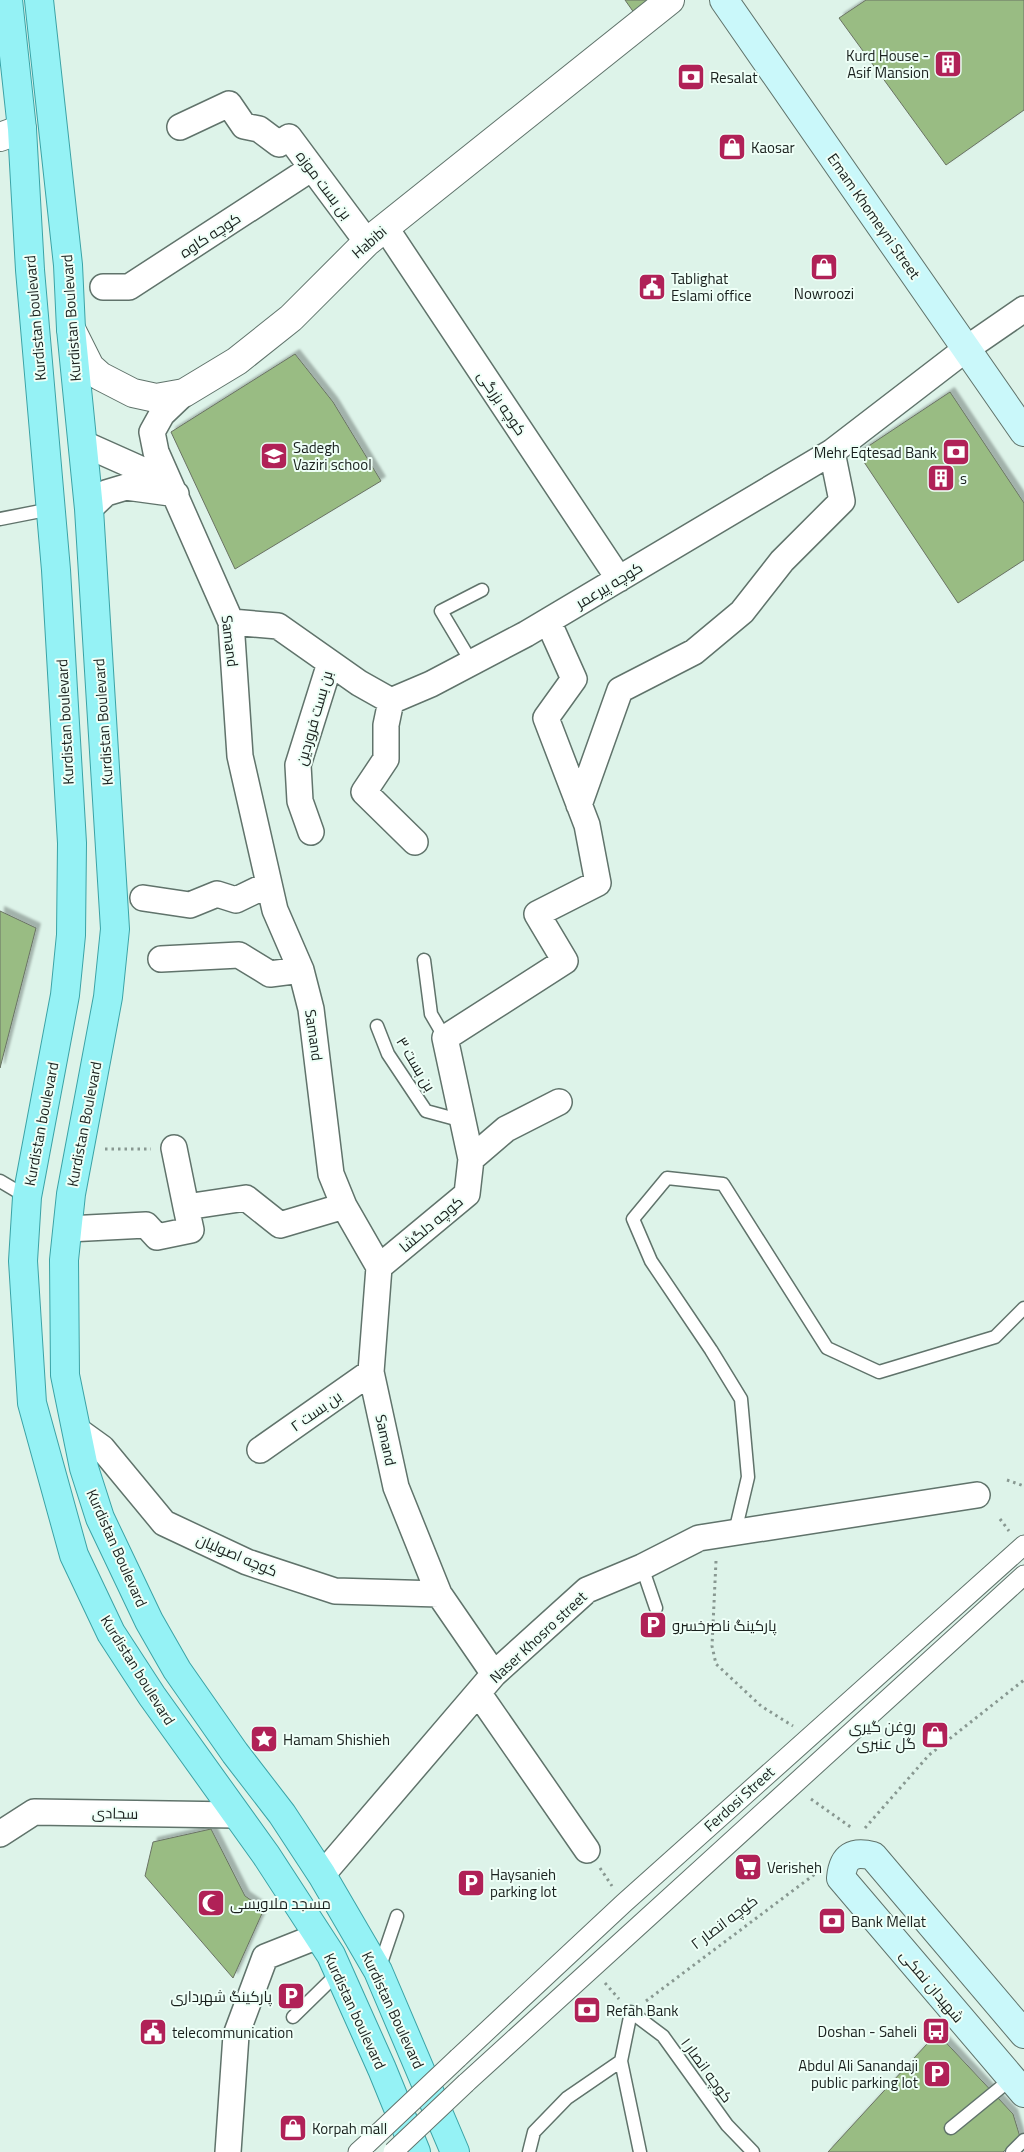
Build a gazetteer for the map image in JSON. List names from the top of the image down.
{
  "streets": {
    "main road": [
      "Emam Khomeyni Street",
      "Kurdistan boulevard",
      "Kurdistan Boulevard",
      "شهیدان نمکی"
    ],
    "street": [
      "بن بست موزه",
      "کوچه کاوه",
      "Habibi",
      "کوچه بزرگی",
      "کوچه پیرعمر",
      "Samand",
      "بن بست فروردین",
      "کوچه دلگشا",
      "بن بست ۲",
      "کوچه اصولیان",
      "Naser Khosro street",
      "Ferdosi Street",
      "سجادی"
    ],
    "lane": ["بن بست ۳", "کوچه انصار ۱"],
    "path": ["کوچه انصار ۲"]
  },
  "crossings": [
    ["بن بست موزه", "کوچه کاوه"],
    ["بن بست موزه", "Habibi"],
    ["بن بست موزه", "کوچه بزرگی"],
    ["Emam Khomeyni Street", "کوچه پیرعمر"],
    ["Habibi", "Kurdistan Boulevard"],
    ["Habibi", "کوچه بزرگی"],
    ["Habibi", "Samand"],
    ["Kurdistan boulevard", "سجادی"],
    ["Kurdistan Boulevard", "کوچه اصولیان"],
    ["Kurdistan Boulevard", "Naser Khosro street"],
    ["کوچه بزرگی", "کوچه پیرعمر"],
    ["Samand", "کوچه دلگشا"],
    ["Samand", "بن بست ۲"],
    ["Samand", "کوچه اصولیان"],
    ["Samand", "Naser Khosro street"],
    ["بن بست ۳", "کوچه دلگشا"],
    ["کوچه انصار ۲", "شهیدان نمکی"],
    ["کوچه انصار ۲", "کوچه انصار ۱"]
  ],
  "places": {
    "building": ["Kurd House - Asif Mansion", "s"],
    "bank": [
      "Resalat",
      "Mehr Eqtesad Bank",
      "Bank Mellat",
      "Refah Bank"
    ],
    "shop": [
      "Kaosar",
      "Nowroozi",
      "روغن گیری گل عنبری",
      "Korpah mall"
    ],
    "public building": ["Tablighat Eslami office", "telecommunication"],
    "school or university": ["Sadegh Vaziri school"],
    "parking": [
      "پارکینگ ناصرخسرو",
      "Haysanieh parking lot",
      "پارکینگ شهرداری",
      "Abdul Ali Sanandaji public parking lot"
    ],
    "place": ["Hamam Shishieh"],
    "supermarket": ["Verisheh"],
    "mosque": ["مسجد ملاویسی"],
    "bus stop": ["Doshan - Saheli"]
  }
}
